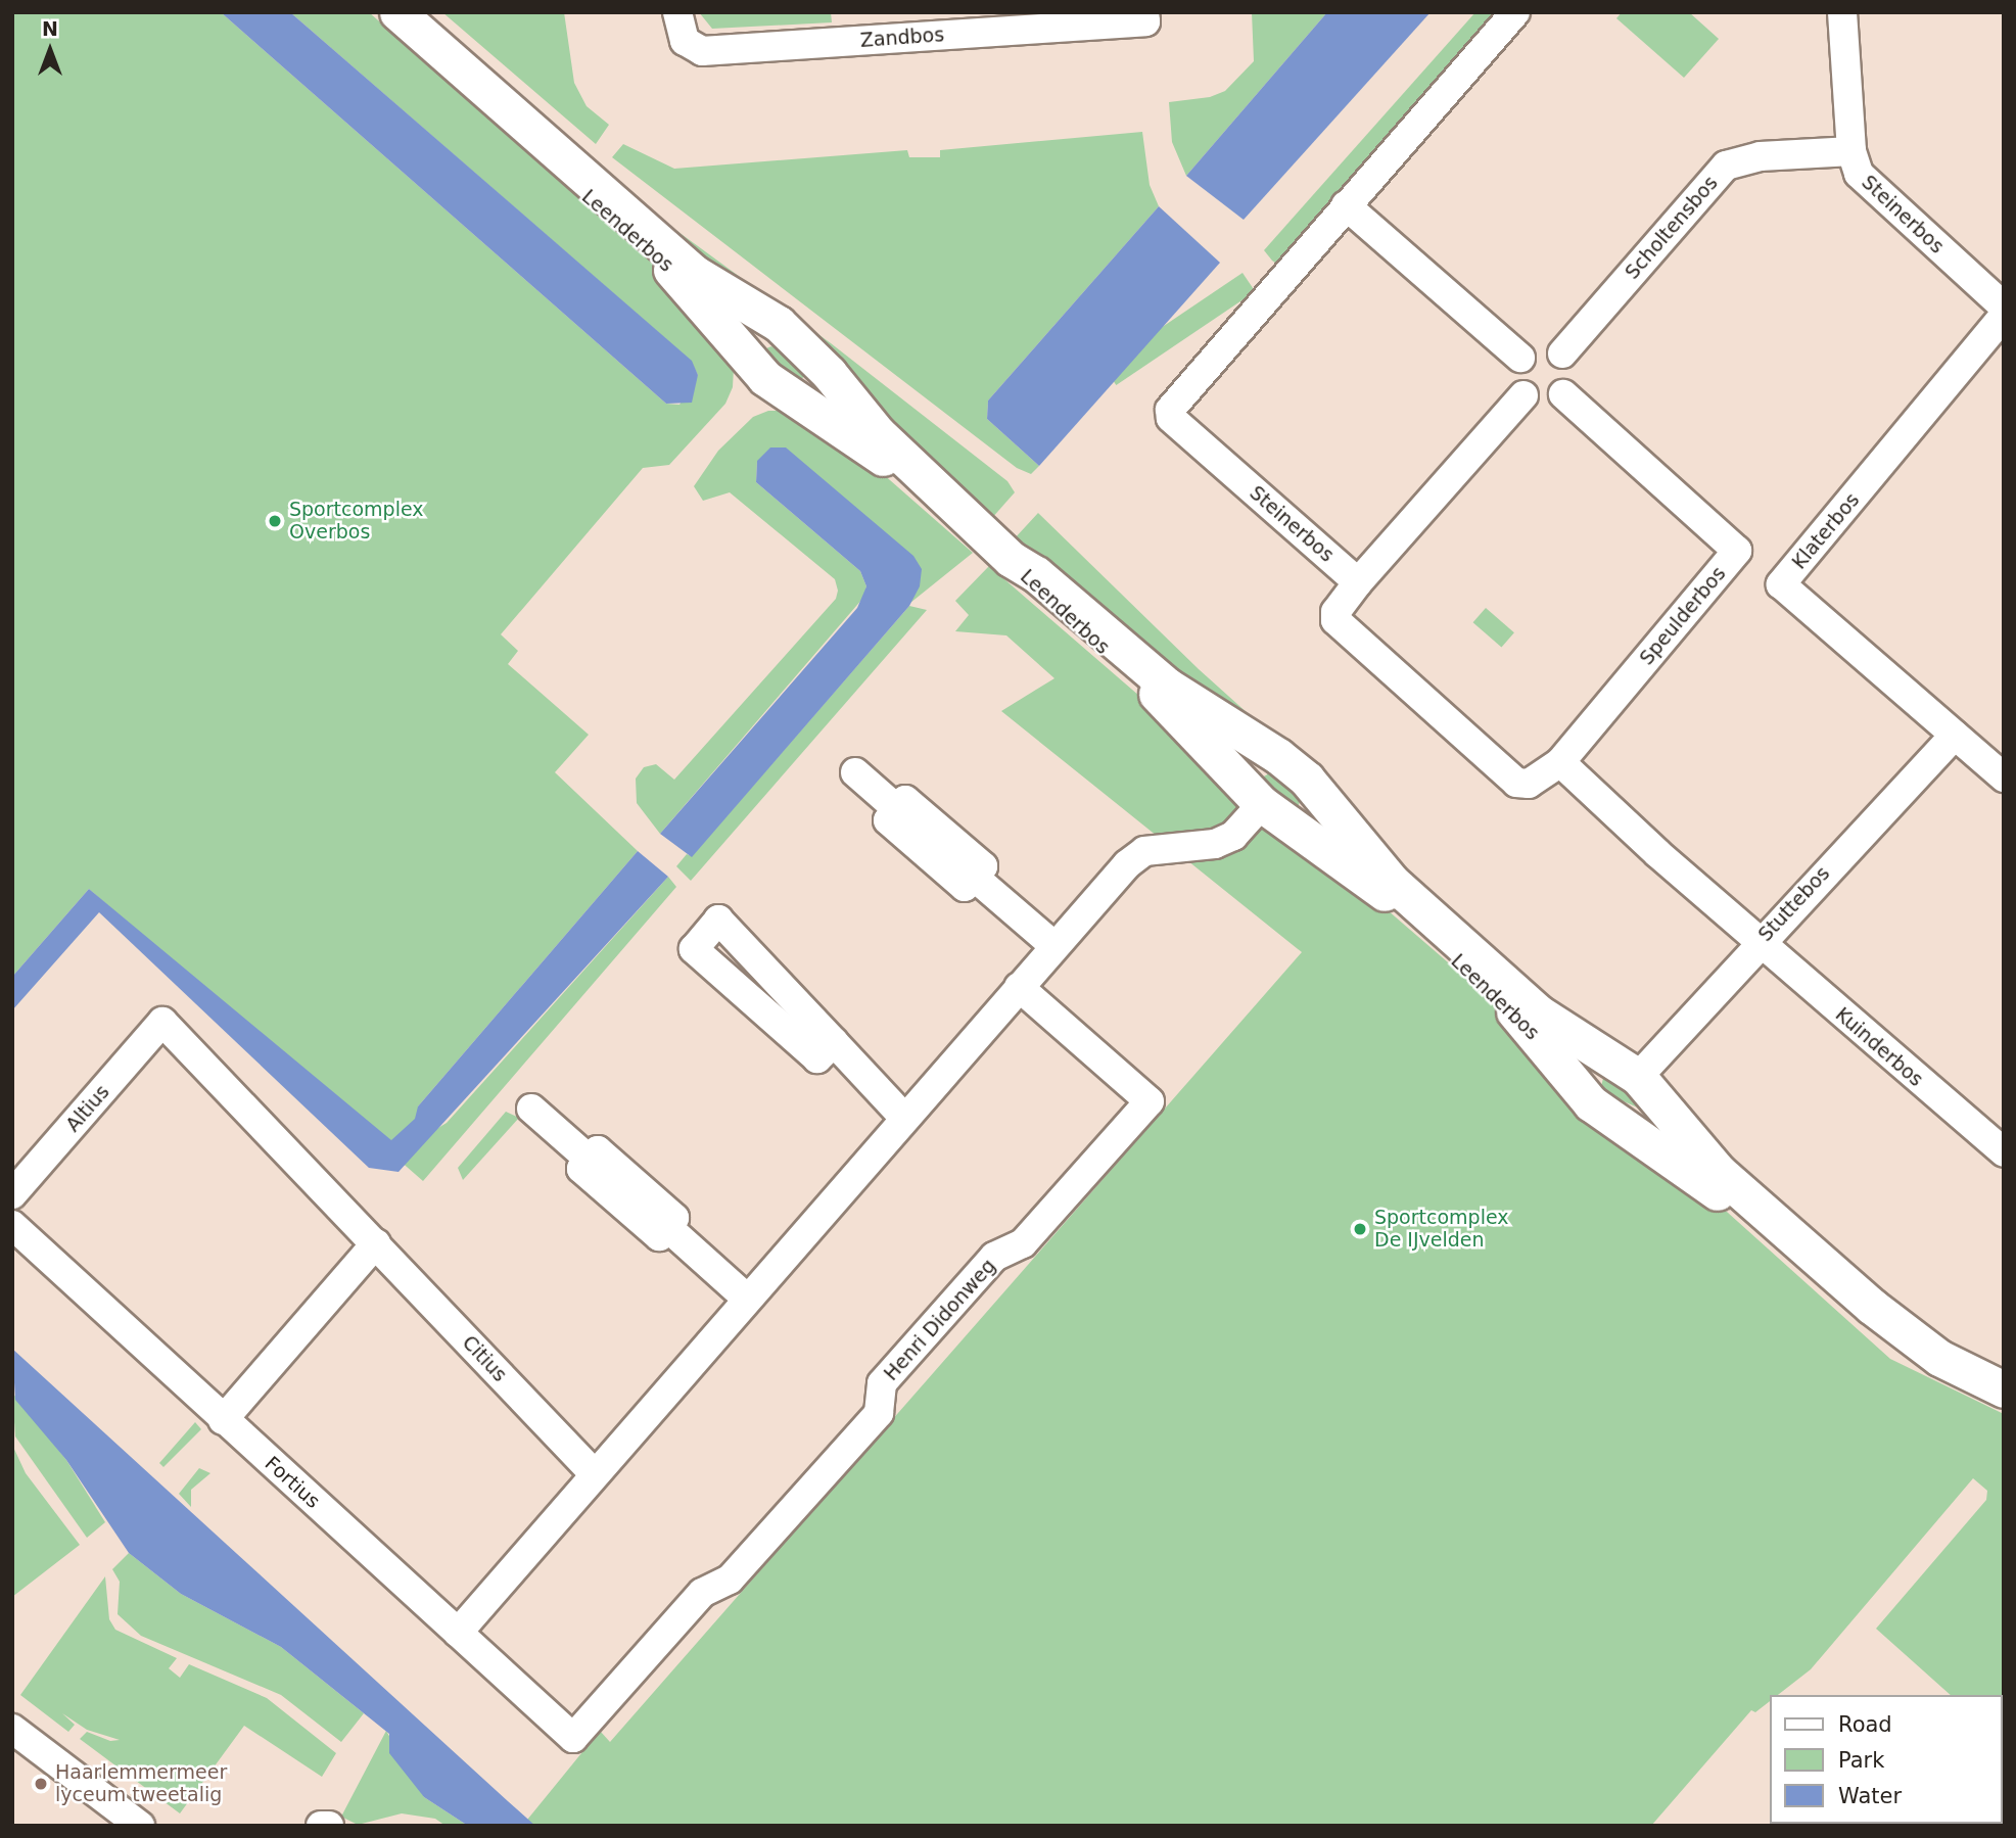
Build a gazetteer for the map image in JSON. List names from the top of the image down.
{
  "streets": {
    "main road": ["Leenderbos"],
    "street": [
      "Zandbos",
      "Steinerbos",
      "Scholtensbos",
      "Klaterbos",
      "Speulderbos",
      "Stuttebos",
      "Kuinderbos",
      "Altius",
      "Henri Didonweg",
      "Citius",
      "Fortius"
    ]
  },
  "crossings": [
    ["Steinerbos", "Scholtensbos"],
    ["Scholtensbos", "Speulderbos"],
    ["Leenderbos", "Stuttebos"],
    ["Klaterbos", "Stuttebos"],
    ["Stuttebos", "Kuinderbos"],
    ["Altius", "Citius"],
    ["Henri Didonweg", "Fortius"]
  ],
  "places": ["Sportcomplex Overbos", "Sportcomplex De IJvelden", "Haarlemmermeer lyceum tweetalig"],
  "legend": ["Road", "Park", "Water"],
  "north": "top"
}
